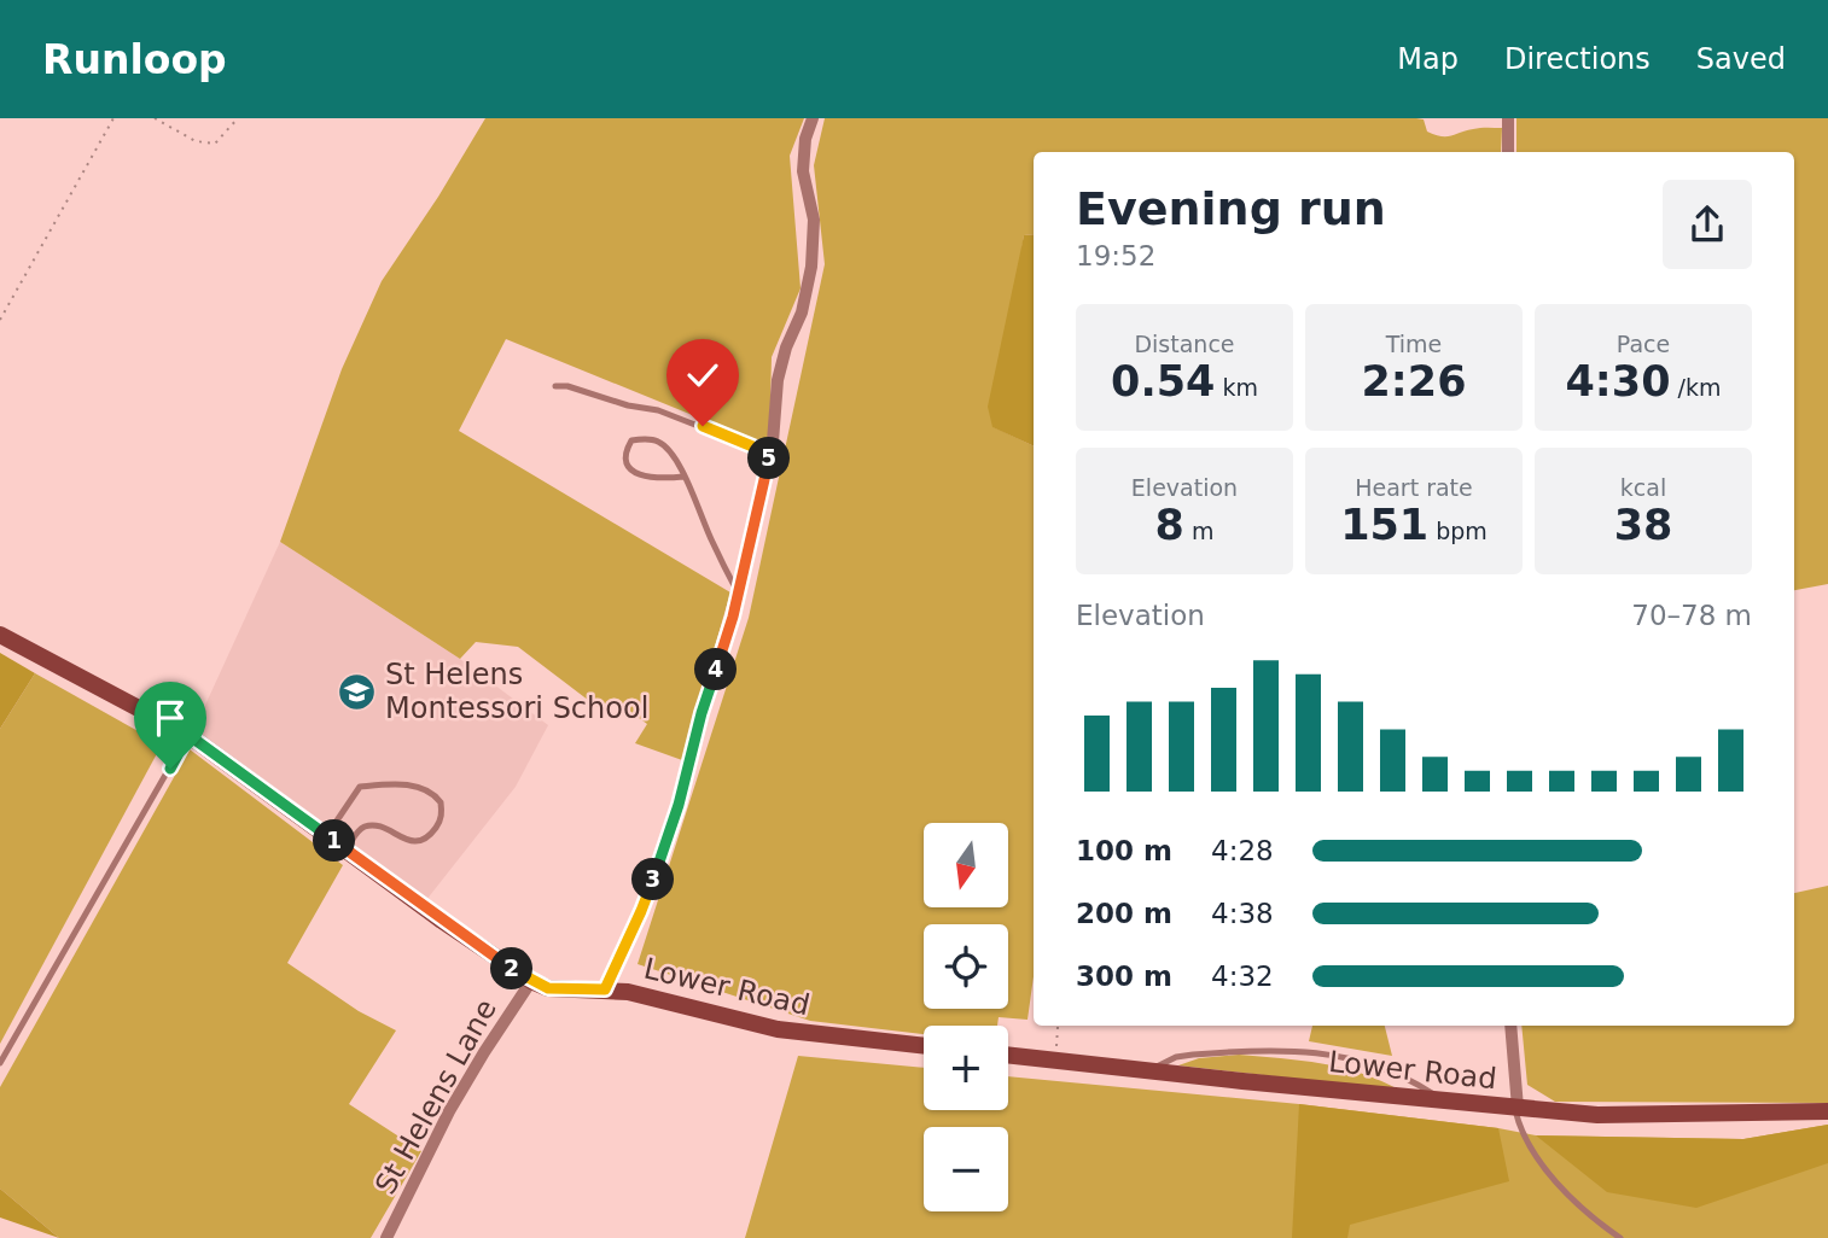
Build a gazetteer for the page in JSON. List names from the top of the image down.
{
  "streets": {
    "main road": ["Lower Road"],
    "street": ["St Helens Lane"]
  },
  "crossings": [
    ["Lower Road", "St Helens Lane"]
  ],
  "places": {
    "school or university": ["St Helens Montessori School"]
  },
  "north": "bottom",
  "page": {
    "header": "Runloop",
    "nav": ["Map", "Directions", "Saved"],
    "heading": ["Evening run", "19:52"],
    "stats": [
      ["Distance", "0.54 km"],
      ["Time", "2:26"],
      ["Pace", "4:30 /km"],
      ["Elevation", "8 m"],
      ["Heart rate", "151 bpm"],
      ["kcal", "38"]
    ],
    "pins": [
      "5",
      "4",
      "1",
      "3",
      "2"
    ],
    "chart": ["Elevation", "70–78 m"],
    "list": [
      {
        "name": "100 m",
        "note": "4:28"
      },
      {
        "name": "200 m",
        "note": "4:38"
      },
      {
        "name": "300 m",
        "note": "4:32"
      }
    ],
    "map_buttons": ["+", "−"]
  }
}
